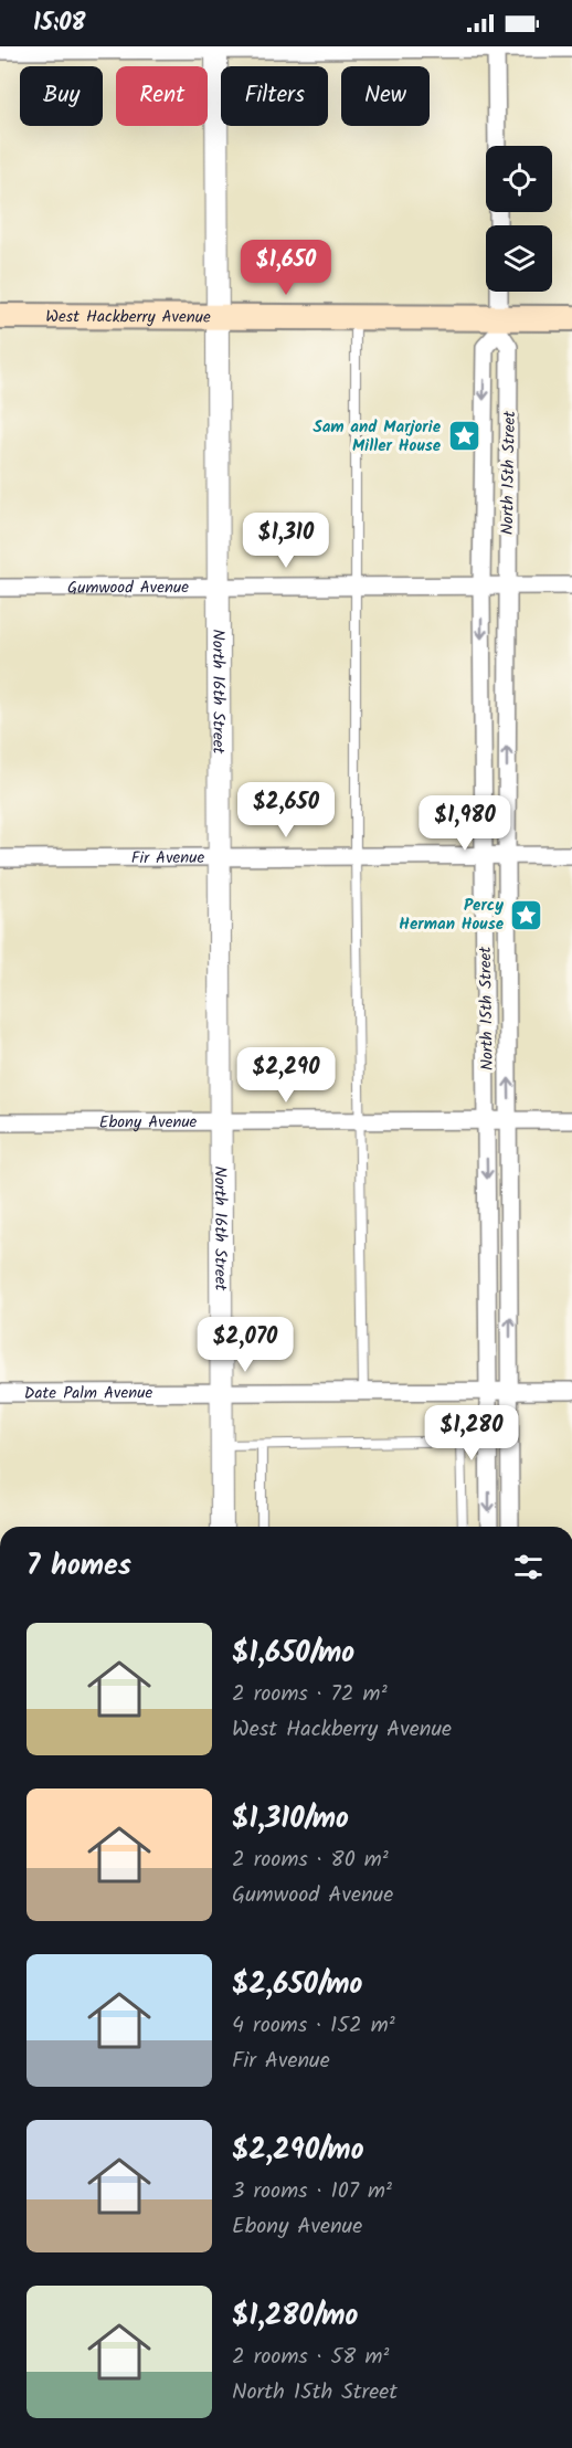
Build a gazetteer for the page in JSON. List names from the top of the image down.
{
  "streets": {
    "main road": ["West Hackberry Avenue"],
    "street": [
      "North 15th Street",
      "Gumwood Avenue",
      "North 16th Street",
      "Fir Avenue",
      "Ebony Avenue",
      "Date Palm Avenue"
    ]
  },
  "crossings": [
    ["West Hackberry Avenue", "North 15th Street"],
    ["West Hackberry Avenue", "North 16th Street"],
    ["North 15th Street", "Gumwood Avenue"],
    ["North 15th Street", "Fir Avenue"],
    ["North 15th Street", "Ebony Avenue"],
    ["North 15th Street", "Date Palm Avenue"],
    ["Gumwood Avenue", "North 16th Street"],
    ["North 16th Street", "Fir Avenue"],
    ["North 16th Street", "Ebony Avenue"],
    ["North 16th Street", "Date Palm Avenue"]
  ],
  "places": {
    "place": ["Sam and Marjorie Miller House", "Percy Herman House"]
  },
  "page": {
    "status": "15:08",
    "chip": [
      "Buy",
      "Rent",
      "Filters",
      "New"
    ],
    "price": [
      "$1,650",
      "$1,310",
      "$2,650",
      "$1,980",
      "$2,290",
      "$2,070",
      "$1,280"
    ],
    "heading": "7 homes",
    "list": [
      {
        "name": "$1,650/mo",
        "note": "2 rooms · 72 m² · West Hackberry Avenue"
      },
      {
        "name": "$1,310/mo",
        "note": "2 rooms · 80 m² · Gumwood Avenue"
      },
      {
        "name": "$2,650/mo",
        "note": "4 rooms · 152 m² · Fir Avenue"
      },
      {
        "name": "$2,290/mo",
        "note": "3 rooms · 107 m² · Ebony Avenue"
      },
      {
        "name": "$1,280/mo",
        "note": "2 rooms · 58 m² · North 15th Street"
      }
    ]
  }
}
